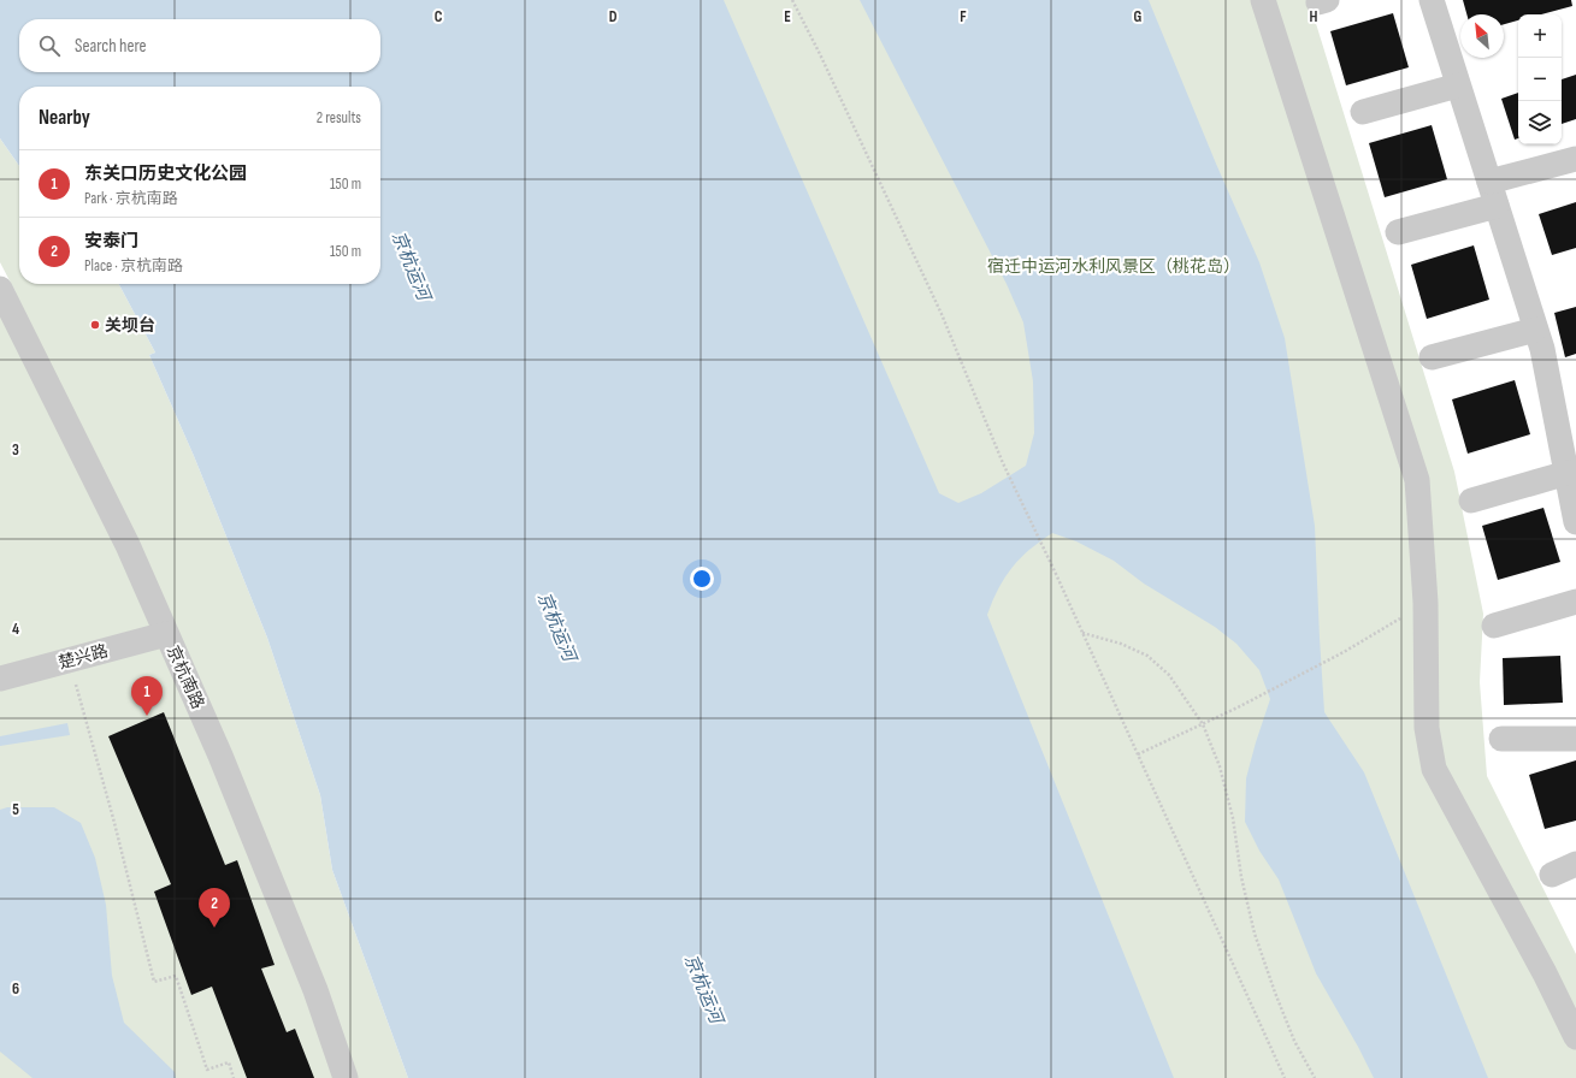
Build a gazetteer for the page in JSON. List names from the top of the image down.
{
  "streets": {
    "street": ["楚兴路", "京杭南路"]
  },
  "crossings": [
    ["楚兴路", "京杭南路"]
  ],
  "water": ["京杭运河"],
  "parks": ["宿迁中运河水利风景区（桃花岛）"],
  "places": ["关坝台"],
  "north": "top left",
  "page": {
    "map_buttons": ["+", "−"],
    "search": "Search here",
    "heading": ["Nearby", "2 results"],
    "list": [
      {
        "mark": "1",
        "name": "东关口历史文化公园",
        "note": "Park · 京杭南路",
        "value": "150 m"
      },
      {
        "mark": "2",
        "name": "安泰门",
        "note": "Place · 京杭南路",
        "value": "150 m"
      }
    ],
    "pins": ["1", "2"]
  },
  "grid": {
    "columns": [
      "C",
      "D",
      "E",
      "F",
      "G",
      "H"
    ],
    "rows": [
      "3",
      "4",
      "5",
      "6"
    ]
  }
}
